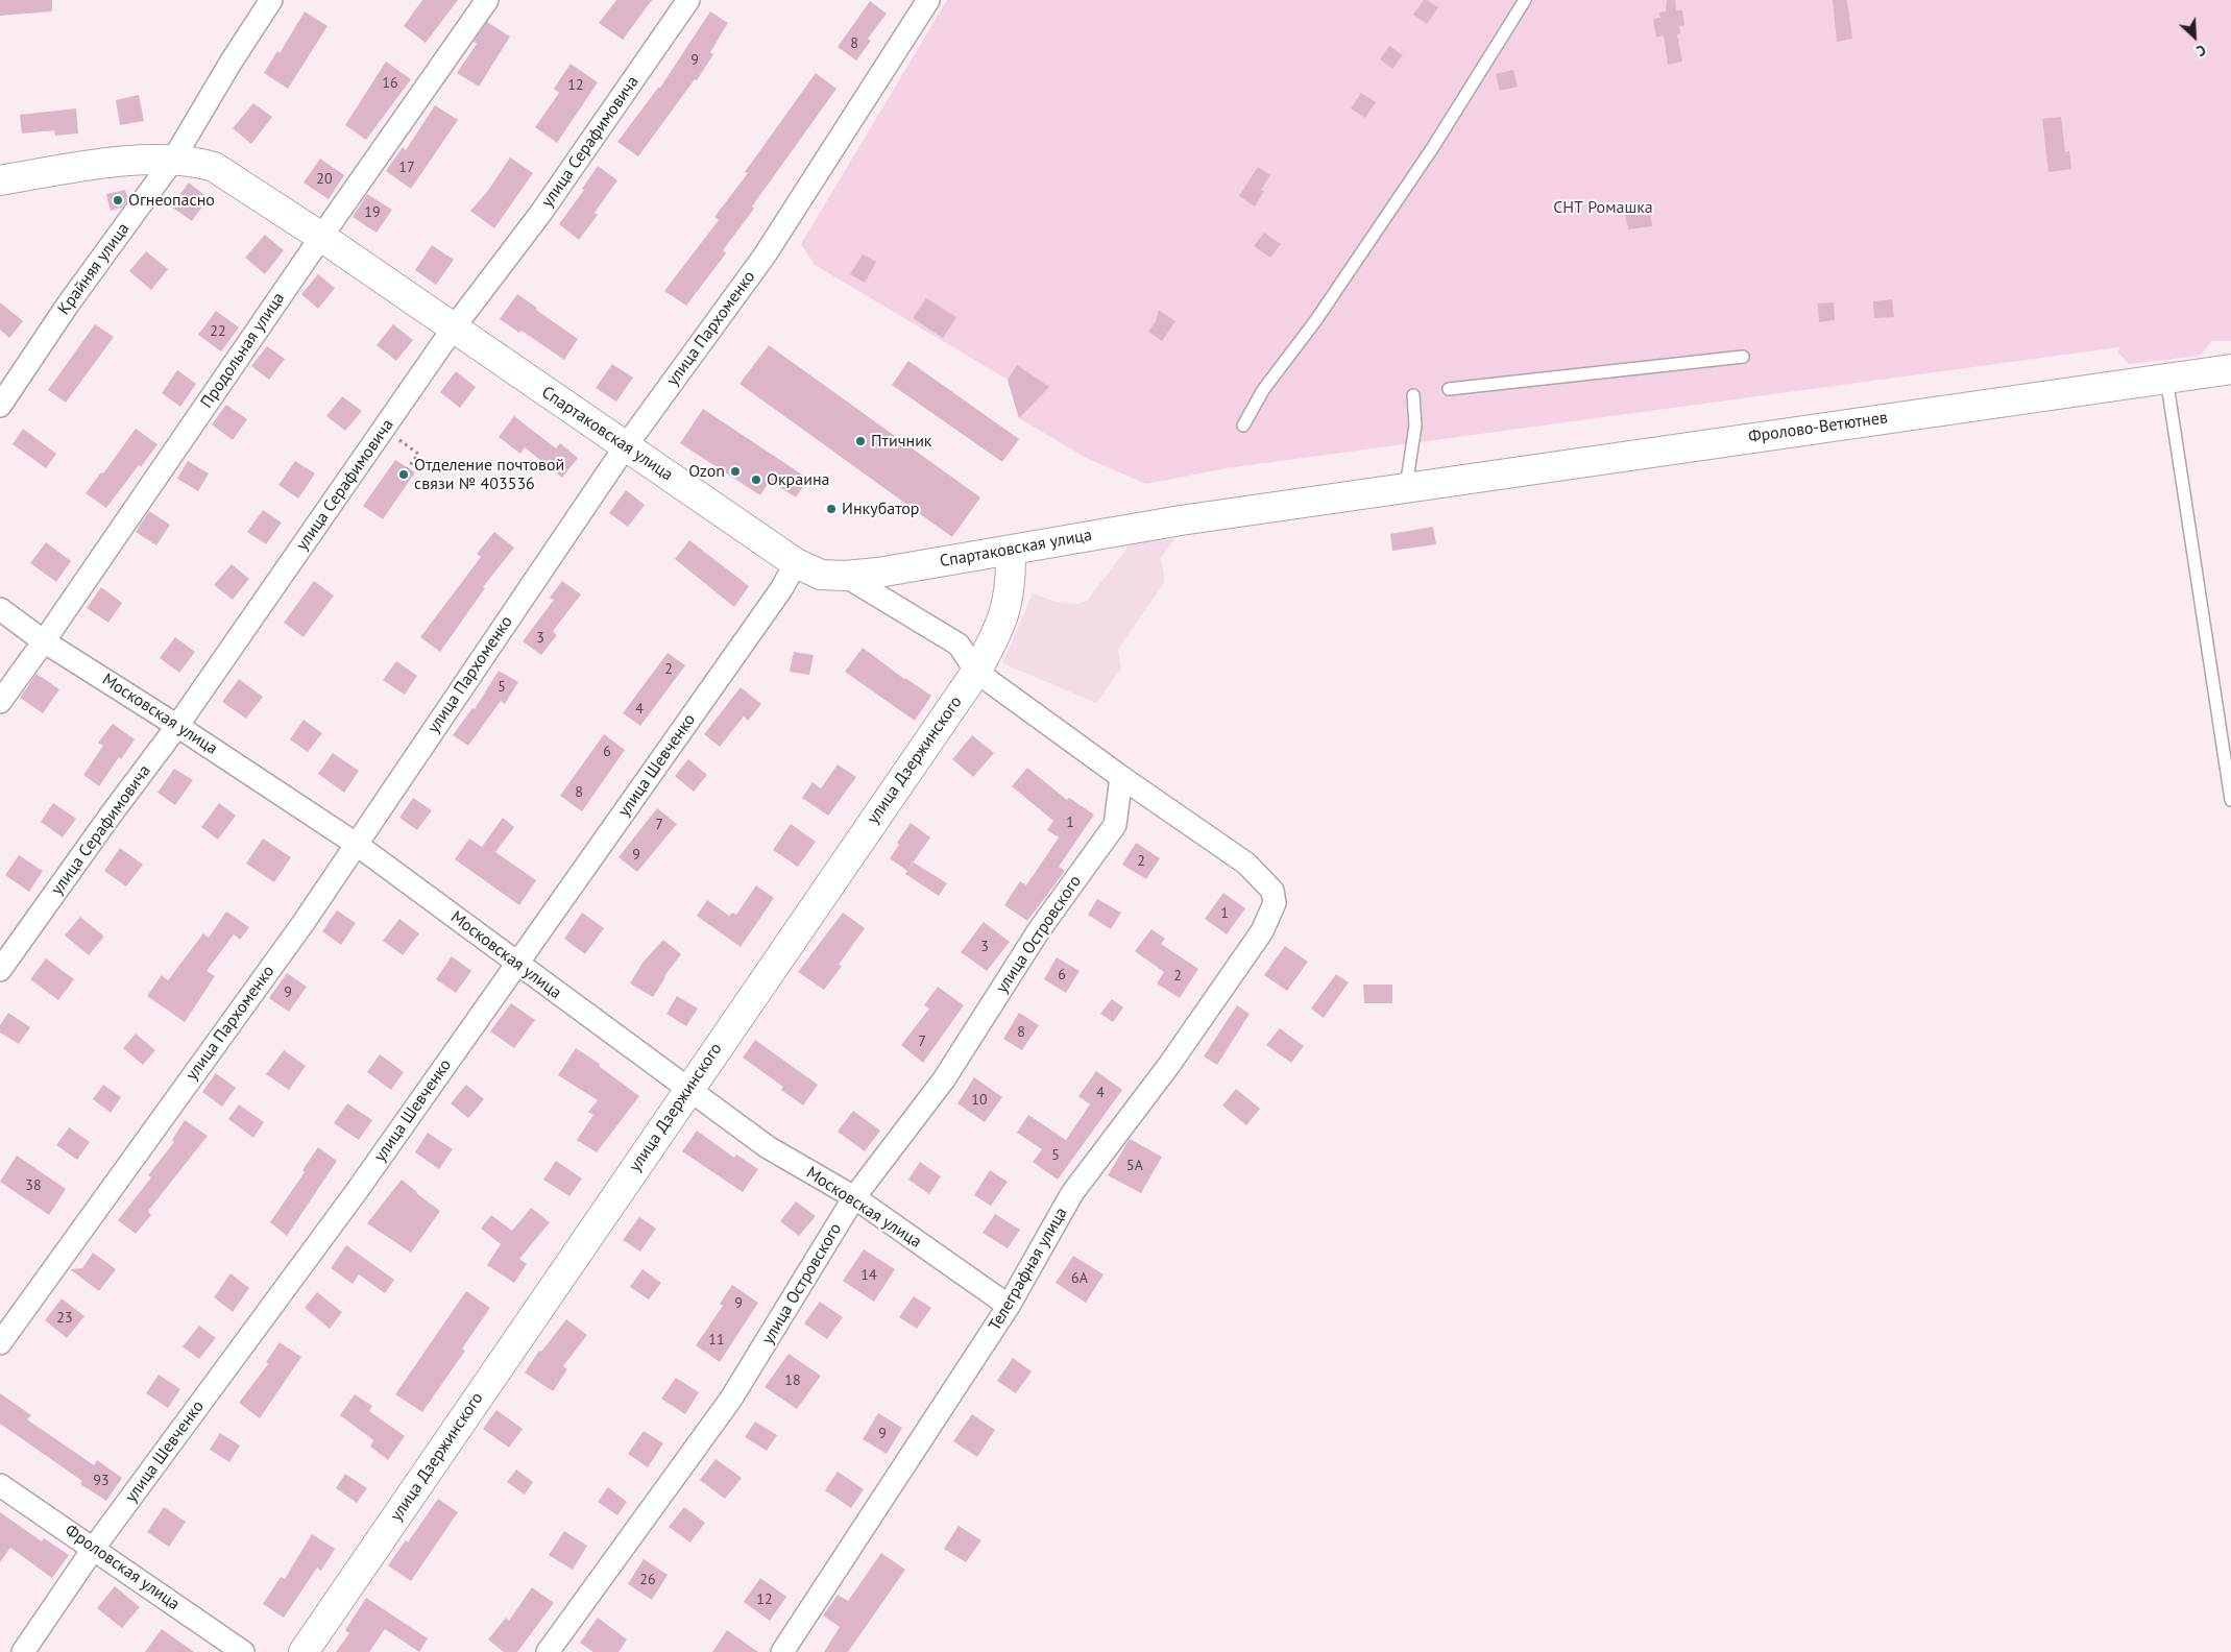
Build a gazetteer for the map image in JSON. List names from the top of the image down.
{
  "streets": {
    "main road": ["Фролово-Ветютнев", "Спартаковская улица", "улица Дзержинского"],
    "street": [
      "улица Серафимовича",
      "Крайняя улица",
      "улица Пархоменко",
      "Продольная улица",
      "Московская улица",
      "улица Шевченко",
      "улица Островского",
      "Телеграфная улица",
      "Фроловская улица"
    ]
  },
  "crossings": [
    ["улица Серафимовича", "Спартаковская улица"],
    ["улица Серафимовича", "Московская улица"],
    ["Крайняя улица", "Спартаковская улица"],
    ["улица Пархоменко", "Спартаковская улица"],
    ["улица Пархоменко", "Московская улица"],
    ["Продольная улица", "Спартаковская улица"],
    ["Продольная улица", "Московская улица"],
    ["Фролово-Ветютнев", "Спартаковская улица"],
    ["Спартаковская улица", "улица Дзержинского"],
    ["Спартаковская улица", "улица Шевченко"],
    ["Московская улица", "улица Дзержинского"],
    ["Московская улица", "улица Шевченко"],
    ["Московская улица", "улица Островского"],
    ["Московская улица", "Телеграфная улица"],
    ["улица Шевченко", "Фроловская улица"],
    ["улица Островского", "Телеграфная улица"]
  ],
  "parks": ["СНТ Ромашка"],
  "places": [
    "Огнеопасно",
    "Птичник",
    "Ozon",
    "Отделение почтовой связи № 403536",
    "Окраина",
    "Инкубатор"
  ],
  "house_numbers": [
    "8",
    "9",
    "16",
    "12",
    "17",
    "20",
    "19",
    "22",
    "3",
    "2",
    "5",
    "4",
    "6",
    "8",
    "1",
    "7",
    "9",
    "2",
    "1",
    "3",
    "6",
    "2",
    "9",
    "8",
    "7",
    "4",
    "10",
    "5",
    "5А",
    "38",
    "14",
    "6А",
    "9",
    "23",
    "11",
    "18",
    "9",
    "93",
    "26",
    "12"
  ],
  "north": "bottom right"
}
